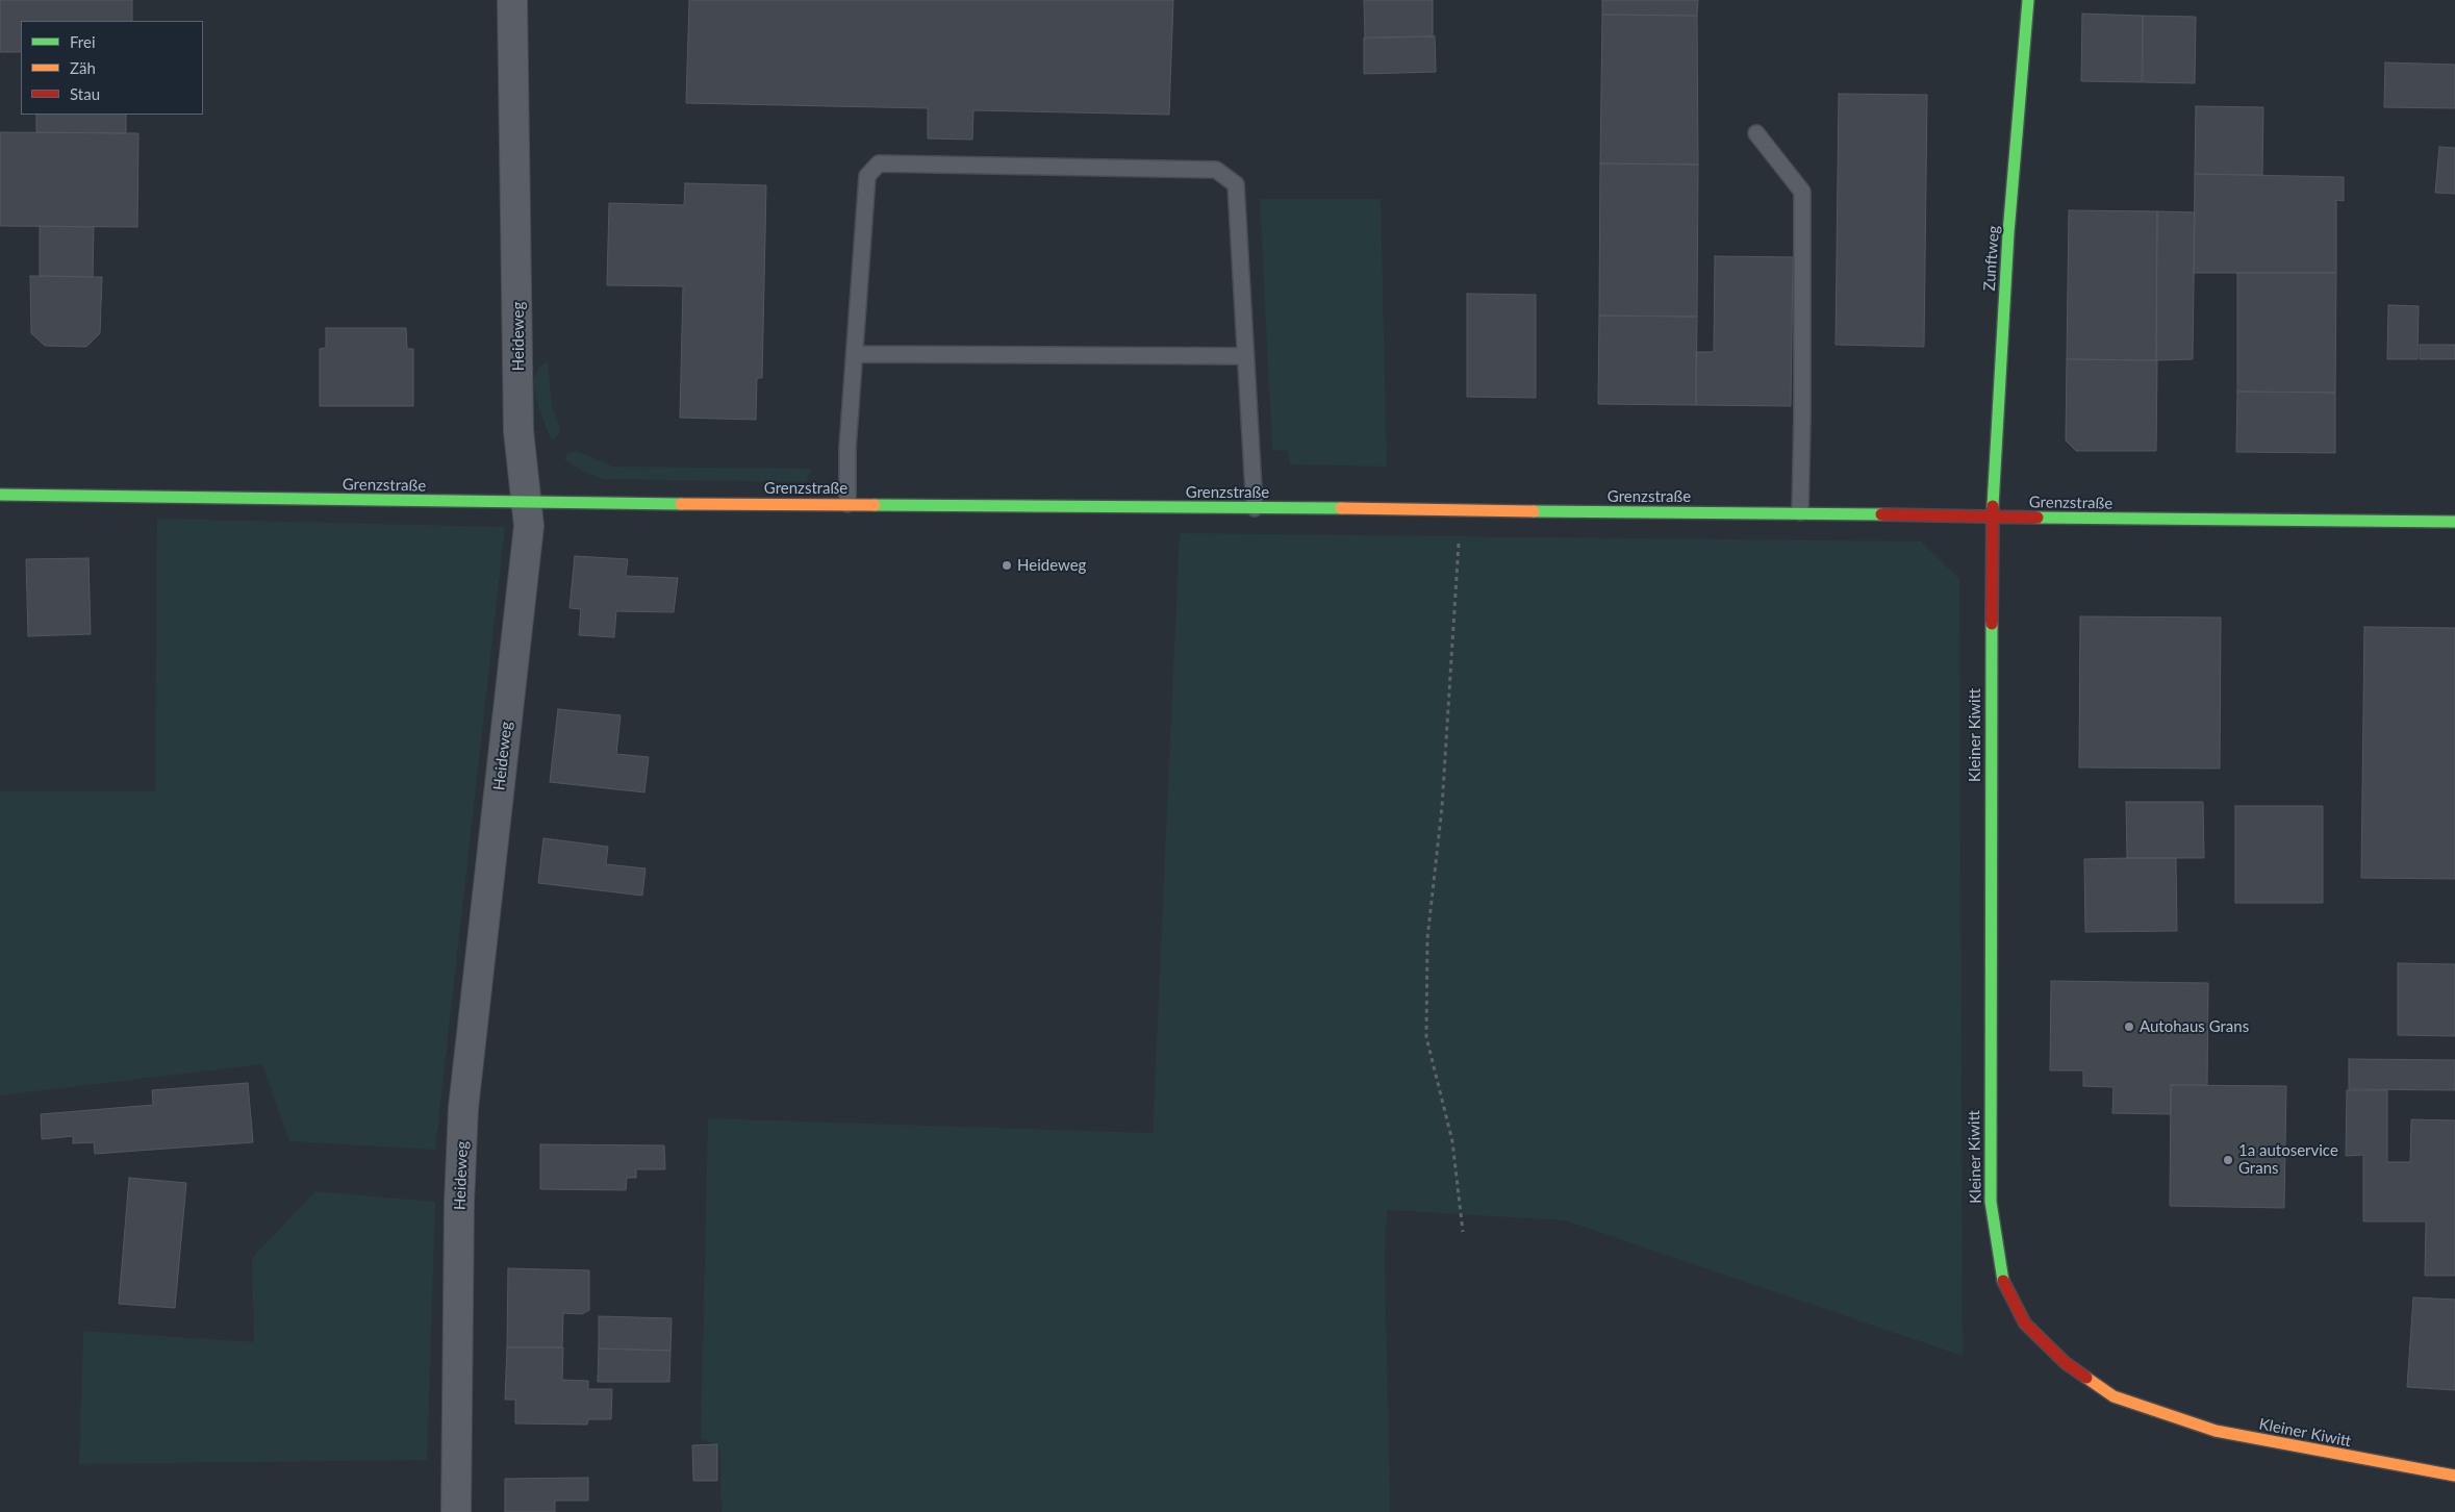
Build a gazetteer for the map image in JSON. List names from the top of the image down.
{
  "streets": {
    "street": [
      "Zunftweg",
      "Heideweg",
      "Grenzstraße",
      "Kleiner Kiwitt"
    ]
  },
  "crossings": [
    ["Zunftweg", "Grenzstraße"],
    ["Zunftweg", "Kleiner Kiwitt"],
    ["Heideweg", "Grenzstraße"],
    ["Grenzstraße", "Kleiner Kiwitt"]
  ],
  "places": ["Heideweg", "Autohaus Grans", "1a autoservice Grans"],
  "legend": ["Frei", "Zäh", "Stau"]
}
